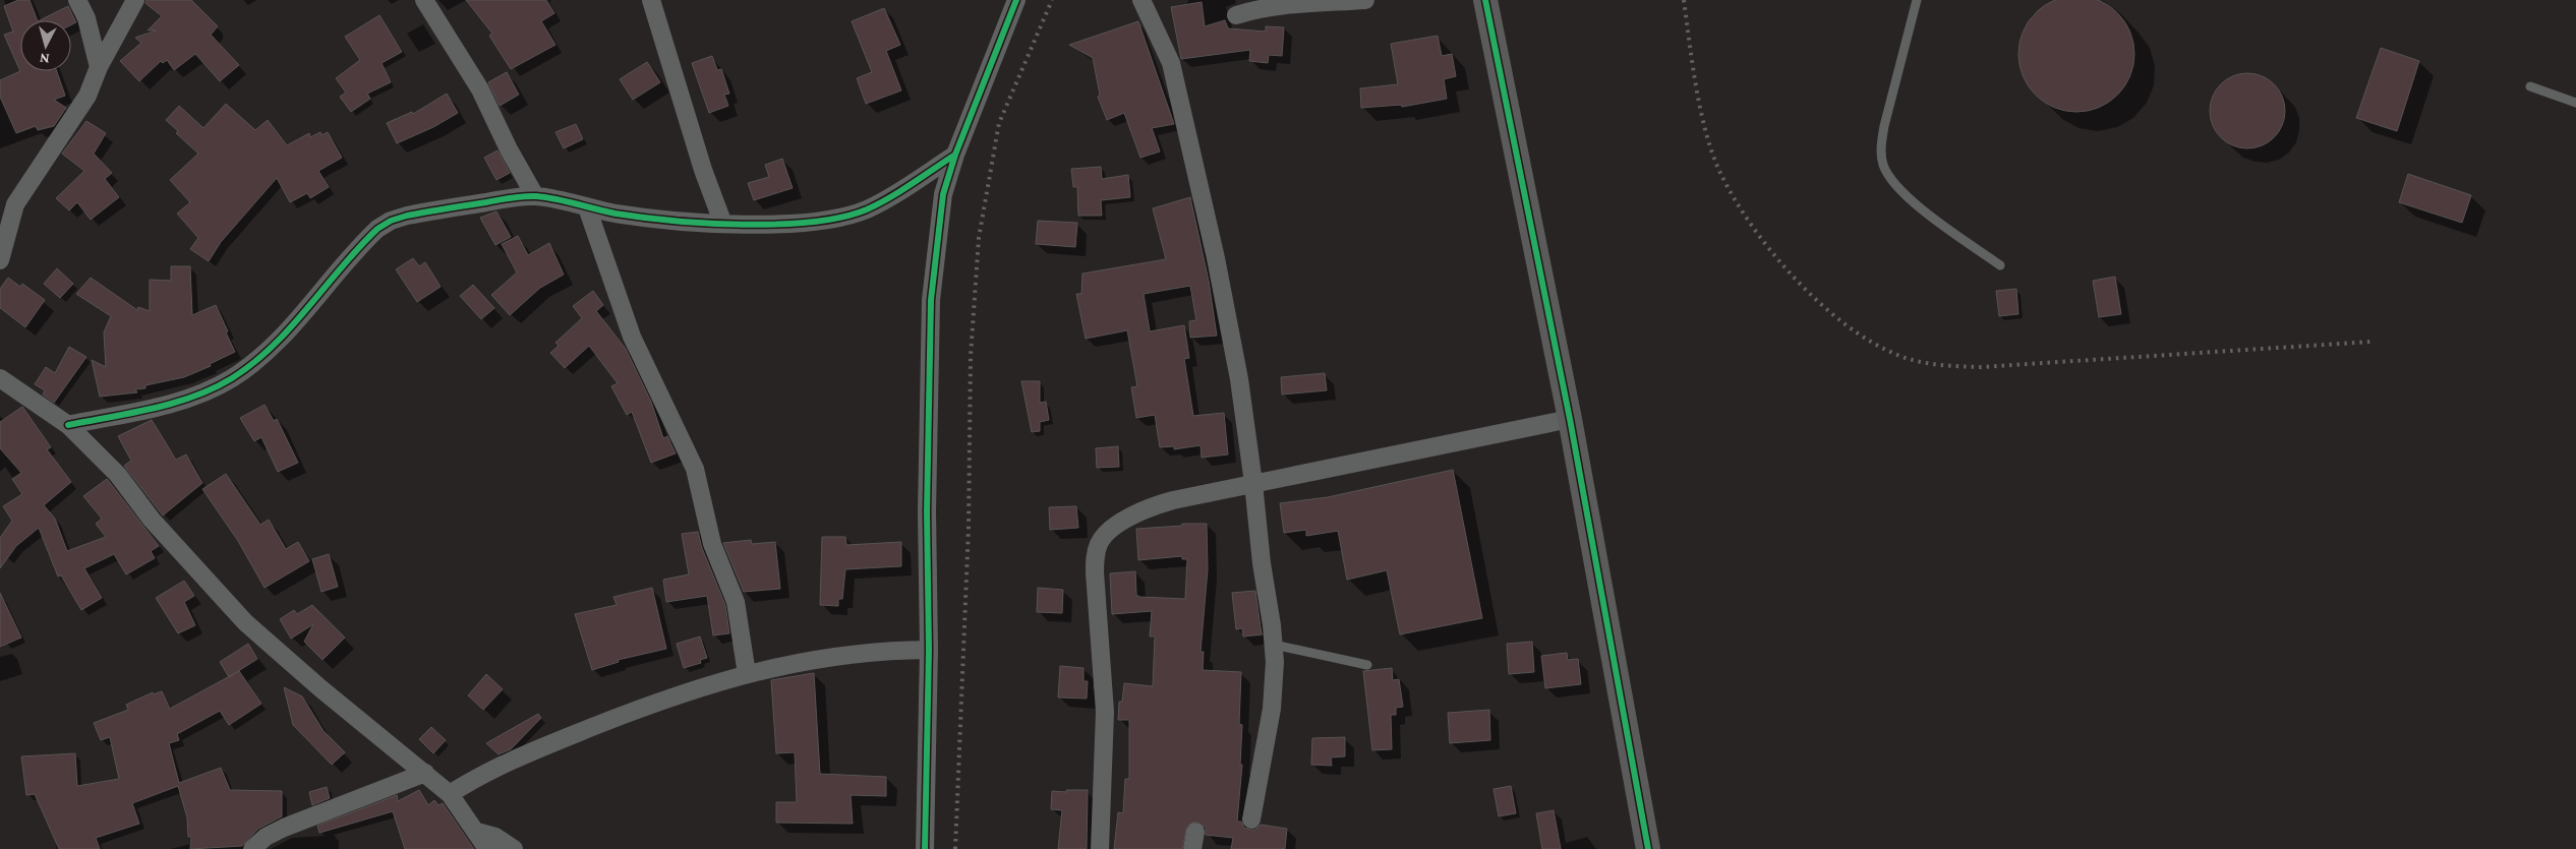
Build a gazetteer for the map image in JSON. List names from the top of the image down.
{
  "north": "bottom"
}
